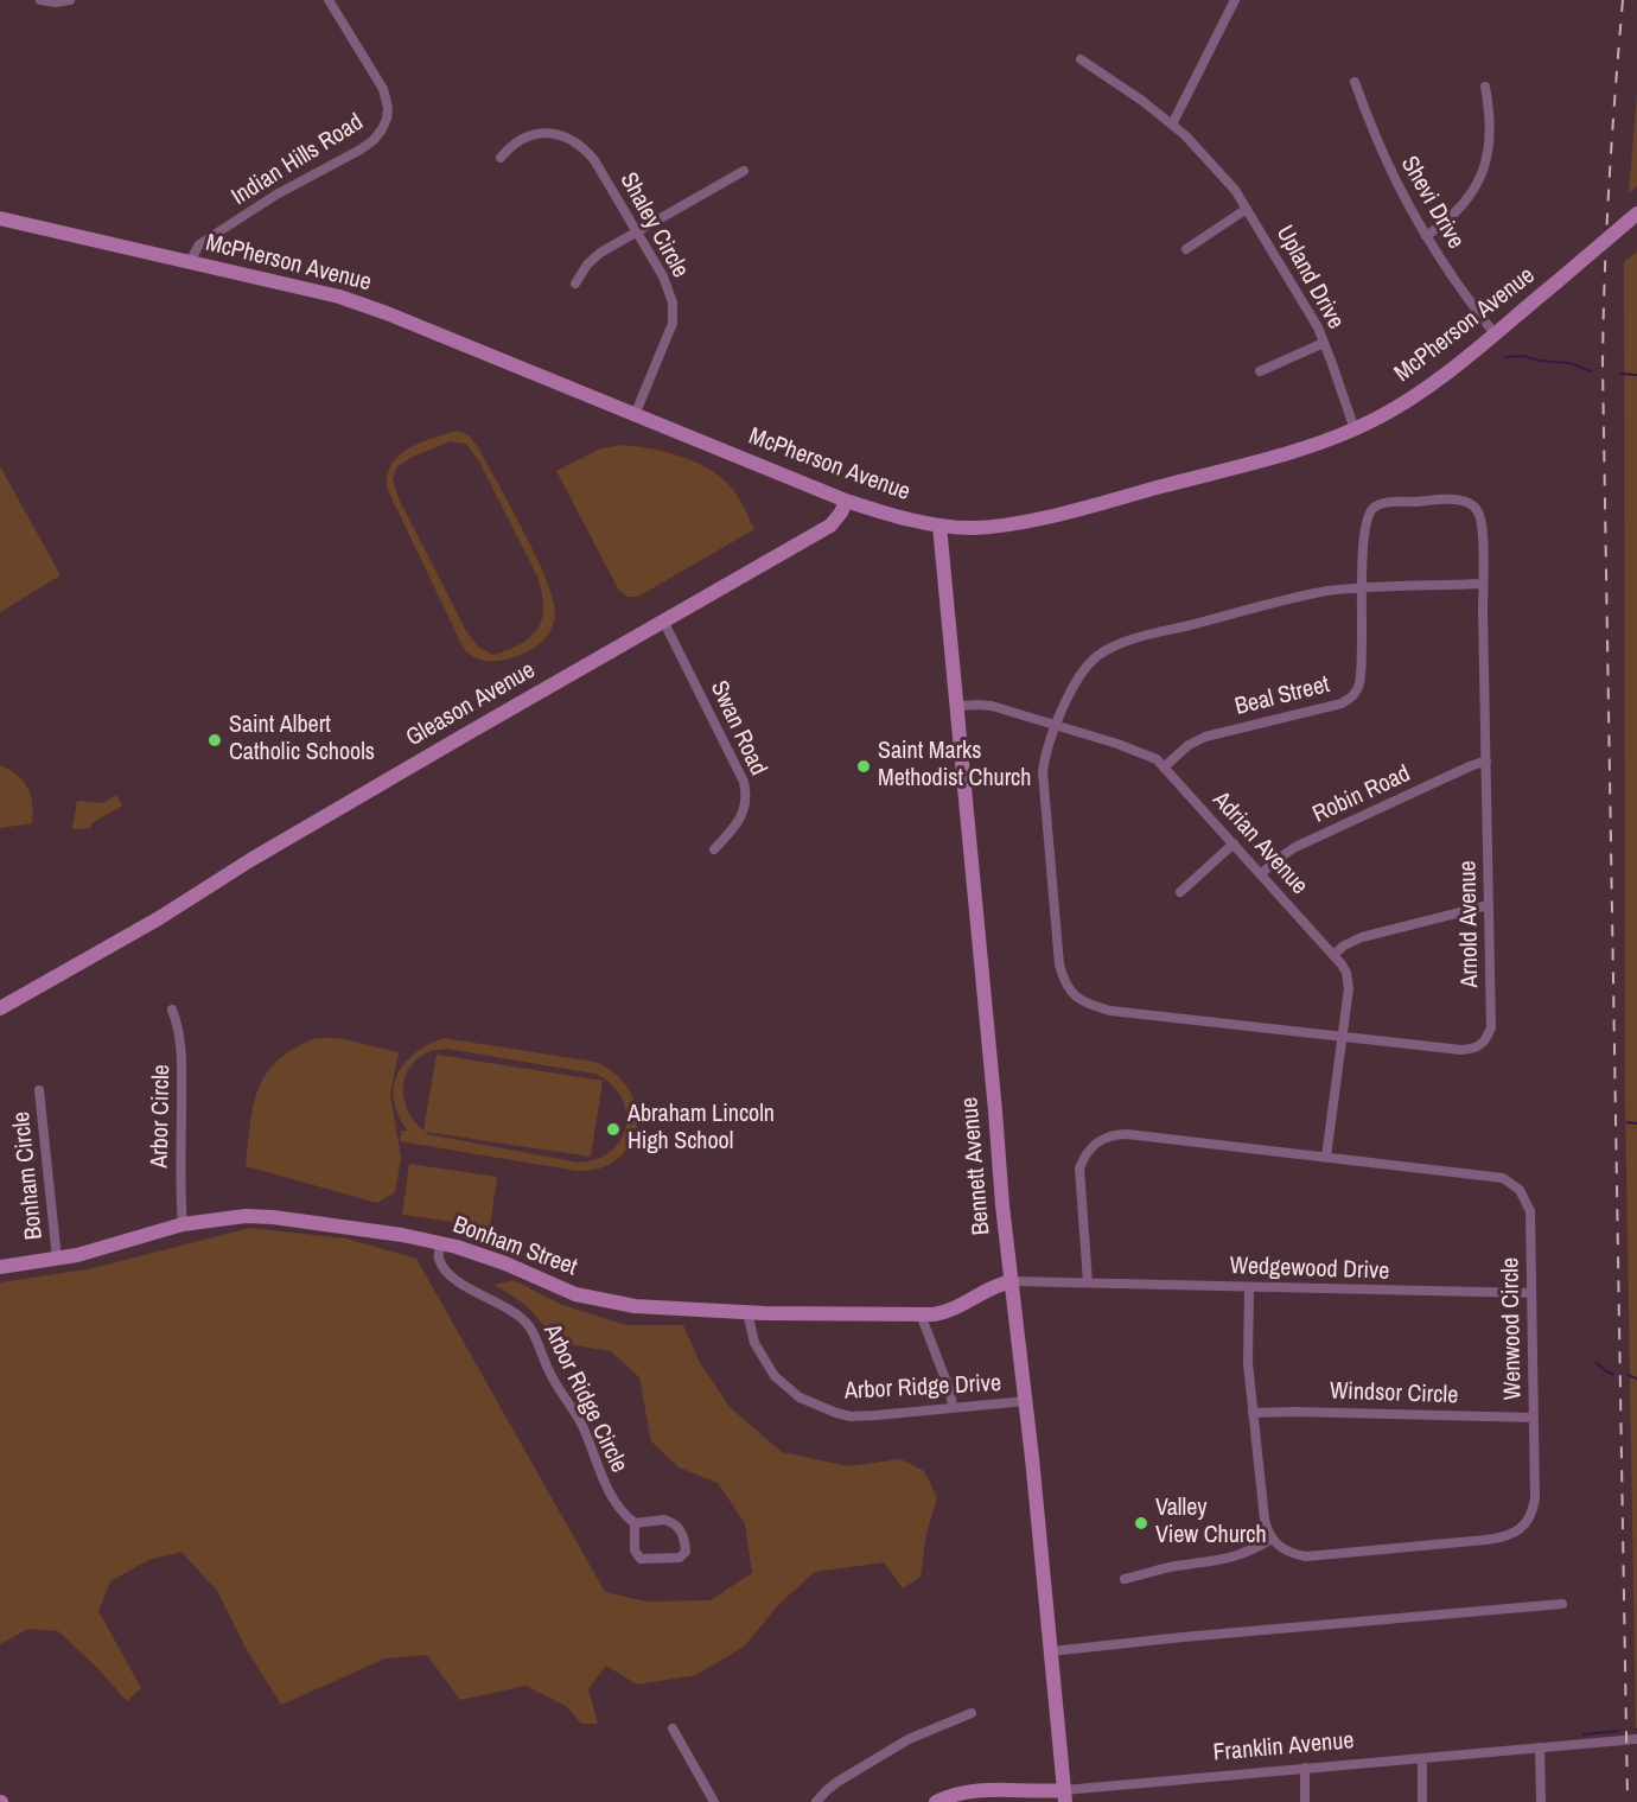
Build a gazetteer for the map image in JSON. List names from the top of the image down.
{
  "streets": {
    "main road": [
      "McPherson Avenue",
      "Gleason Avenue",
      "Bennett Avenue",
      "Bonham Street",
      "Franklin Avenue"
    ],
    "street": [
      "Indian Hills Road",
      "Shevi Drive",
      "Shaley Circle",
      "Upland Drive",
      "Beal Street",
      "Swan Road",
      "Robin Road",
      "Adrian Avenue",
      "Arnold Avenue",
      "Arbor Circle",
      "Bonham Circle",
      "Wedgewood Drive",
      "Wenwood Circle",
      "Arbor Ridge Drive",
      "Windsor Circle",
      "Arbor Ridge Circle"
    ]
  },
  "crossings": [
    ["Indian Hills Road", "McPherson Avenue"],
    ["Shevi Drive", "McPherson Avenue"],
    ["Shaley Circle", "McPherson Avenue"],
    ["McPherson Avenue", "Upland Drive"],
    ["McPherson Avenue", "Gleason Avenue"],
    ["McPherson Avenue", "Bennett Avenue"],
    ["Beal Street", "Adrian Avenue"],
    ["Beal Street", "Arnold Avenue"],
    ["Gleason Avenue", "Swan Road"],
    ["Robin Road", "Adrian Avenue"],
    ["Robin Road", "Arnold Avenue"],
    ["Adrian Avenue", "Arnold Avenue"],
    ["Adrian Avenue", "Bennett Avenue"],
    ["Adrian Avenue", "Wenwood Circle"],
    ["Arbor Circle", "Bonham Street"],
    ["Bennett Avenue", "Bonham Street"],
    ["Bennett Avenue", "Wedgewood Drive"],
    ["Bennett Avenue", "Arbor Ridge Drive"],
    ["Bennett Avenue", "Franklin Avenue"],
    ["Bonham Circle", "Bonham Street"],
    ["Bonham Street", "Wedgewood Drive"],
    ["Bonham Street", "Arbor Ridge Drive"],
    ["Bonham Street", "Arbor Ridge Circle"],
    ["Wedgewood Drive", "Wenwood Circle"],
    ["Wenwood Circle", "Windsor Circle"]
  ],
  "places": [
    "Saint Albert Catholic Schools",
    "Saint Marks Methodist Church",
    "Abraham Lincoln High School",
    "Valley View Church"
  ]
}
